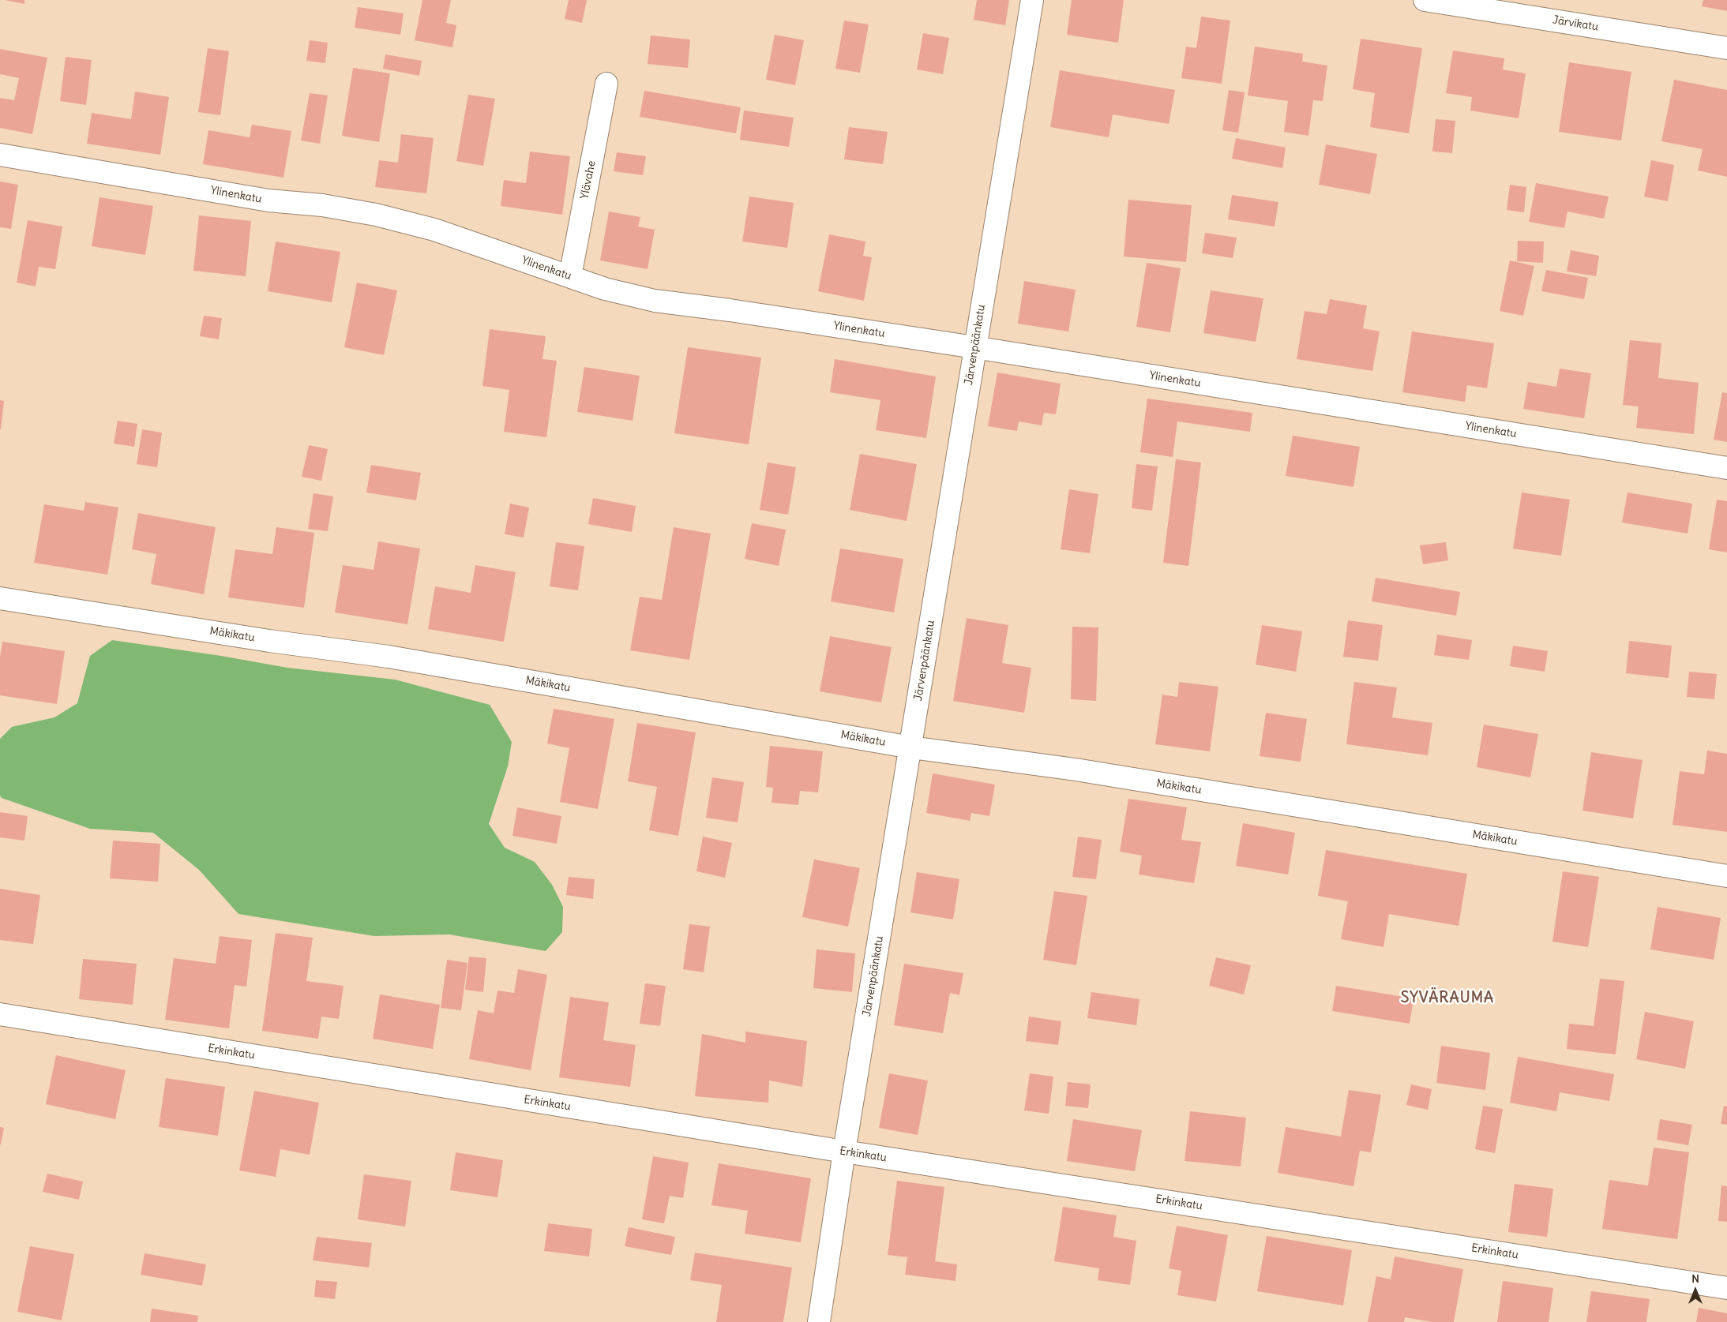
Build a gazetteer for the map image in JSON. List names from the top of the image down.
{
  "streets": {
    "street": [
      "Järvikatu",
      "Ylävahe",
      "Ylinenkatu",
      "Järvenpäänkatu",
      "Mäkikatu",
      "Erkinkatu"
    ]
  },
  "crossings": [
    ["Ylävahe", "Ylinenkatu"],
    ["Ylinenkatu", "Järvenpäänkatu"],
    ["Järvenpäänkatu", "Mäkikatu"],
    ["Järvenpäänkatu", "Erkinkatu"]
  ],
  "districts": ["SYVÄRAUMA"],
  "north": "top"
}
